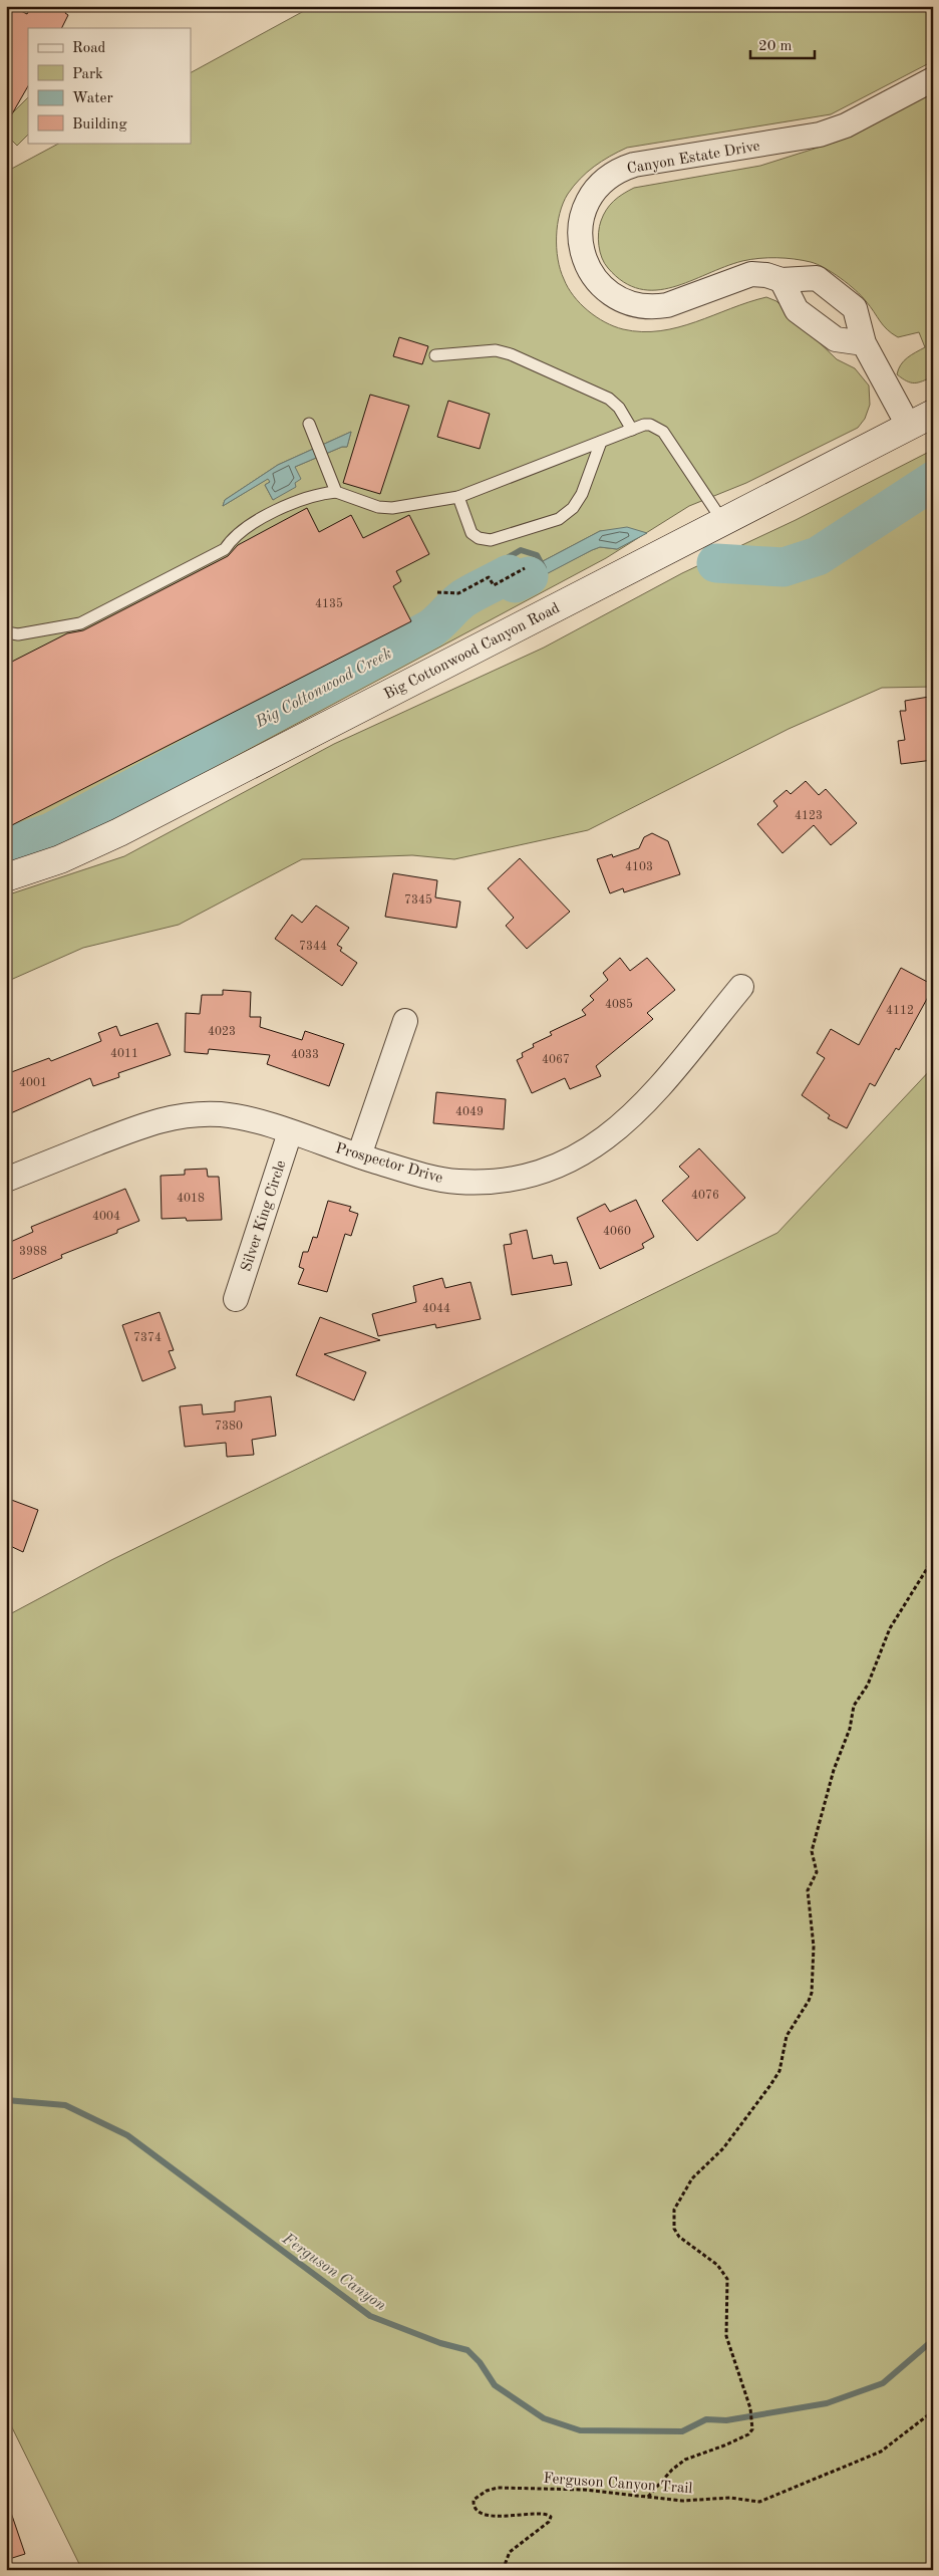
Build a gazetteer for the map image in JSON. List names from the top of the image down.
{
  "streets": {
    "main road": ["Big Cottonwood Canyon Road"],
    "street": ["Canyon Estate Drive", "Prospector Drive", "Silver King Circle"],
    "path": ["Ferguson Canyon Trail"]
  },
  "crossings": [
    ["Canyon Estate Drive", "Big Cottonwood Canyon Road"],
    ["Prospector Drive", "Silver King Circle"]
  ],
  "water": ["Big Cottonwood Creek", "Ferguson Canyon"],
  "house_numbers": [
    "4135",
    "4123",
    "4103",
    "7345",
    "7344",
    "4085",
    "4112",
    "4023",
    "4011",
    "4033",
    "4067",
    "4001",
    "4049",
    "4076",
    "4018",
    "4004",
    "4060",
    "3988",
    "4044",
    "7374",
    "7380"
  ],
  "legend": [
    "Road",
    "Park",
    "Water",
    "Building"
  ],
  "scale_bar": "20 m"
}
